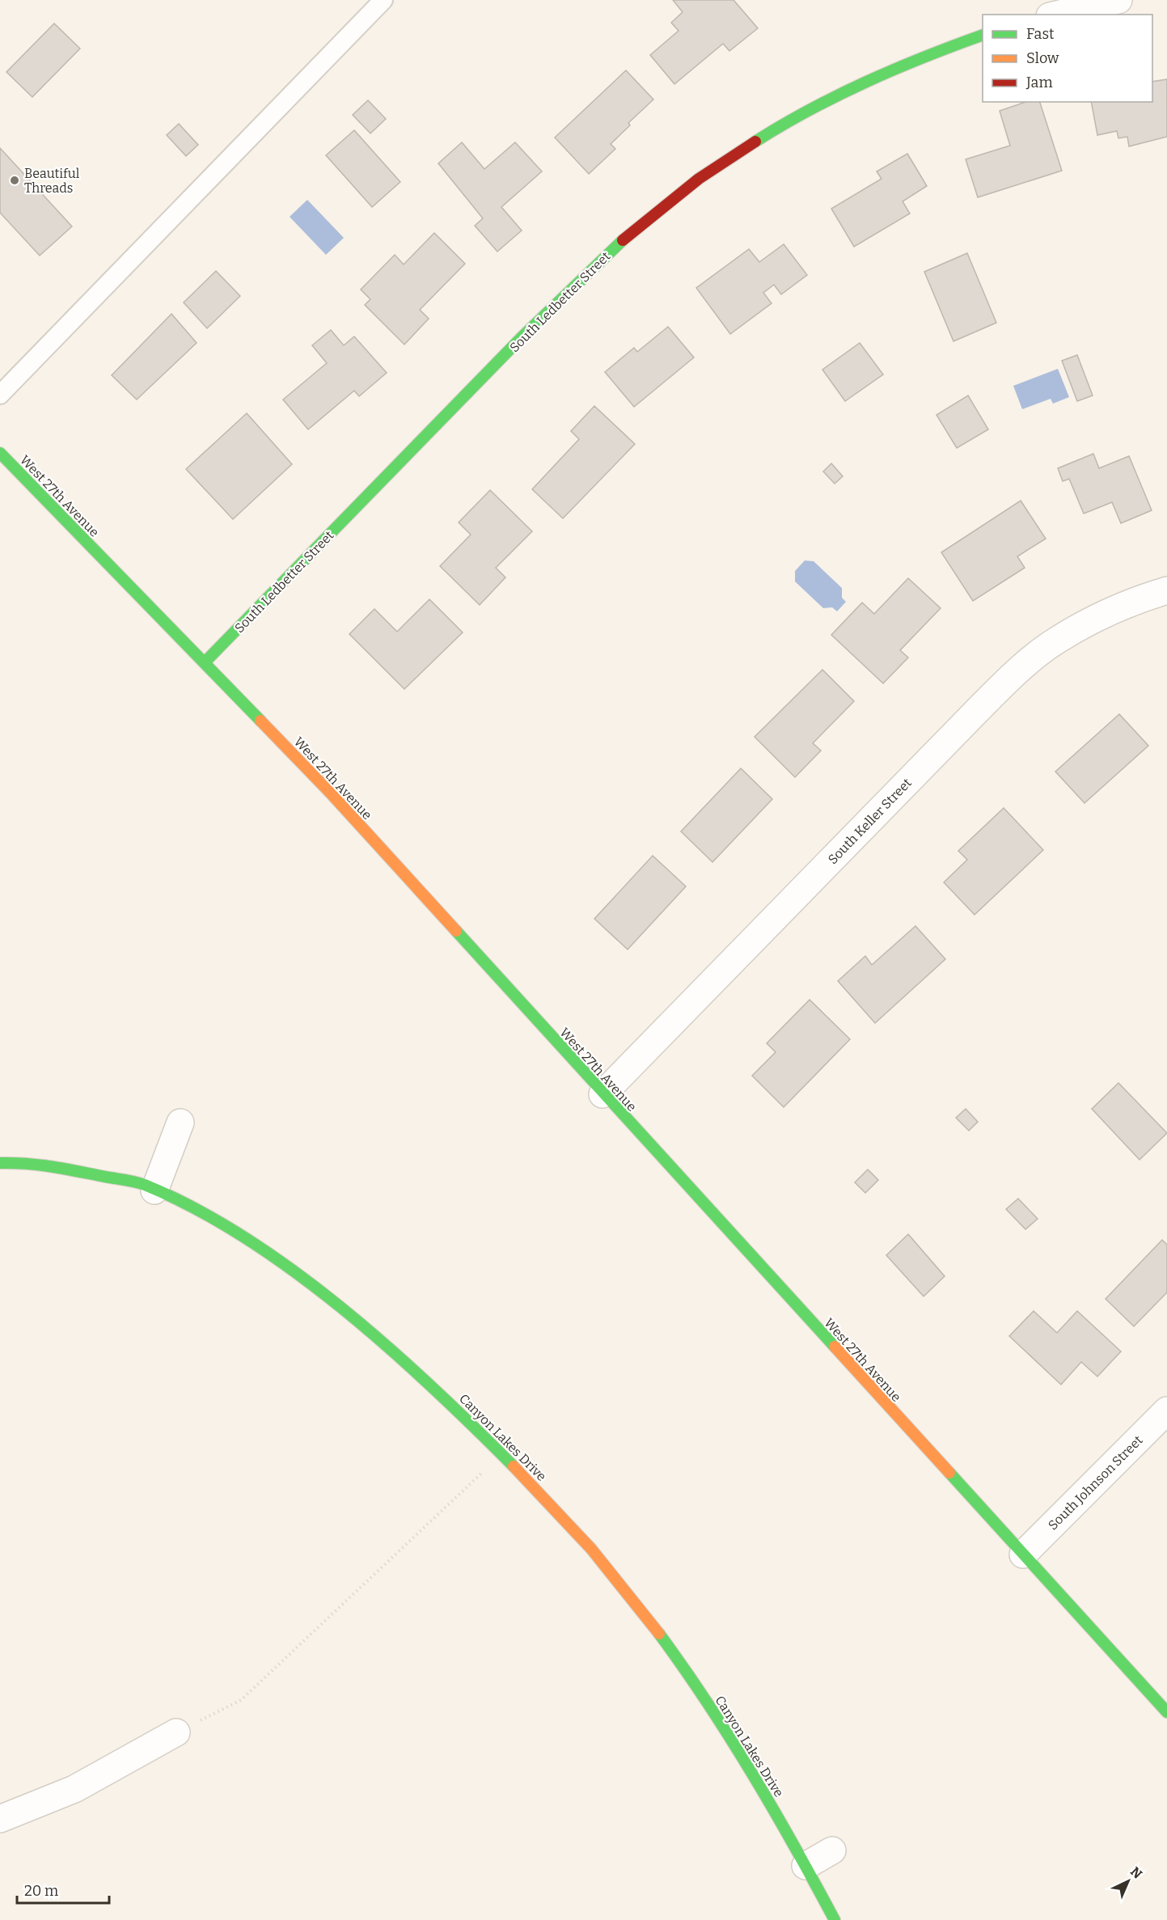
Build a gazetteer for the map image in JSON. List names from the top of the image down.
{
  "streets": {
    "street": [
      "South Ledbetter Street",
      "West 27th Avenue",
      "South Keller Street",
      "Canyon Lakes Drive",
      "South Johnson Street"
    ]
  },
  "crossings": [
    ["South Ledbetter Street", "West 27th Avenue"],
    ["West 27th Avenue", "South Keller Street"],
    ["West 27th Avenue", "South Johnson Street"]
  ],
  "places": ["Beautiful Threads"],
  "legend": ["Fast", "Slow", "Jam"],
  "scale_bar": "20 m",
  "north": "top right"
}
